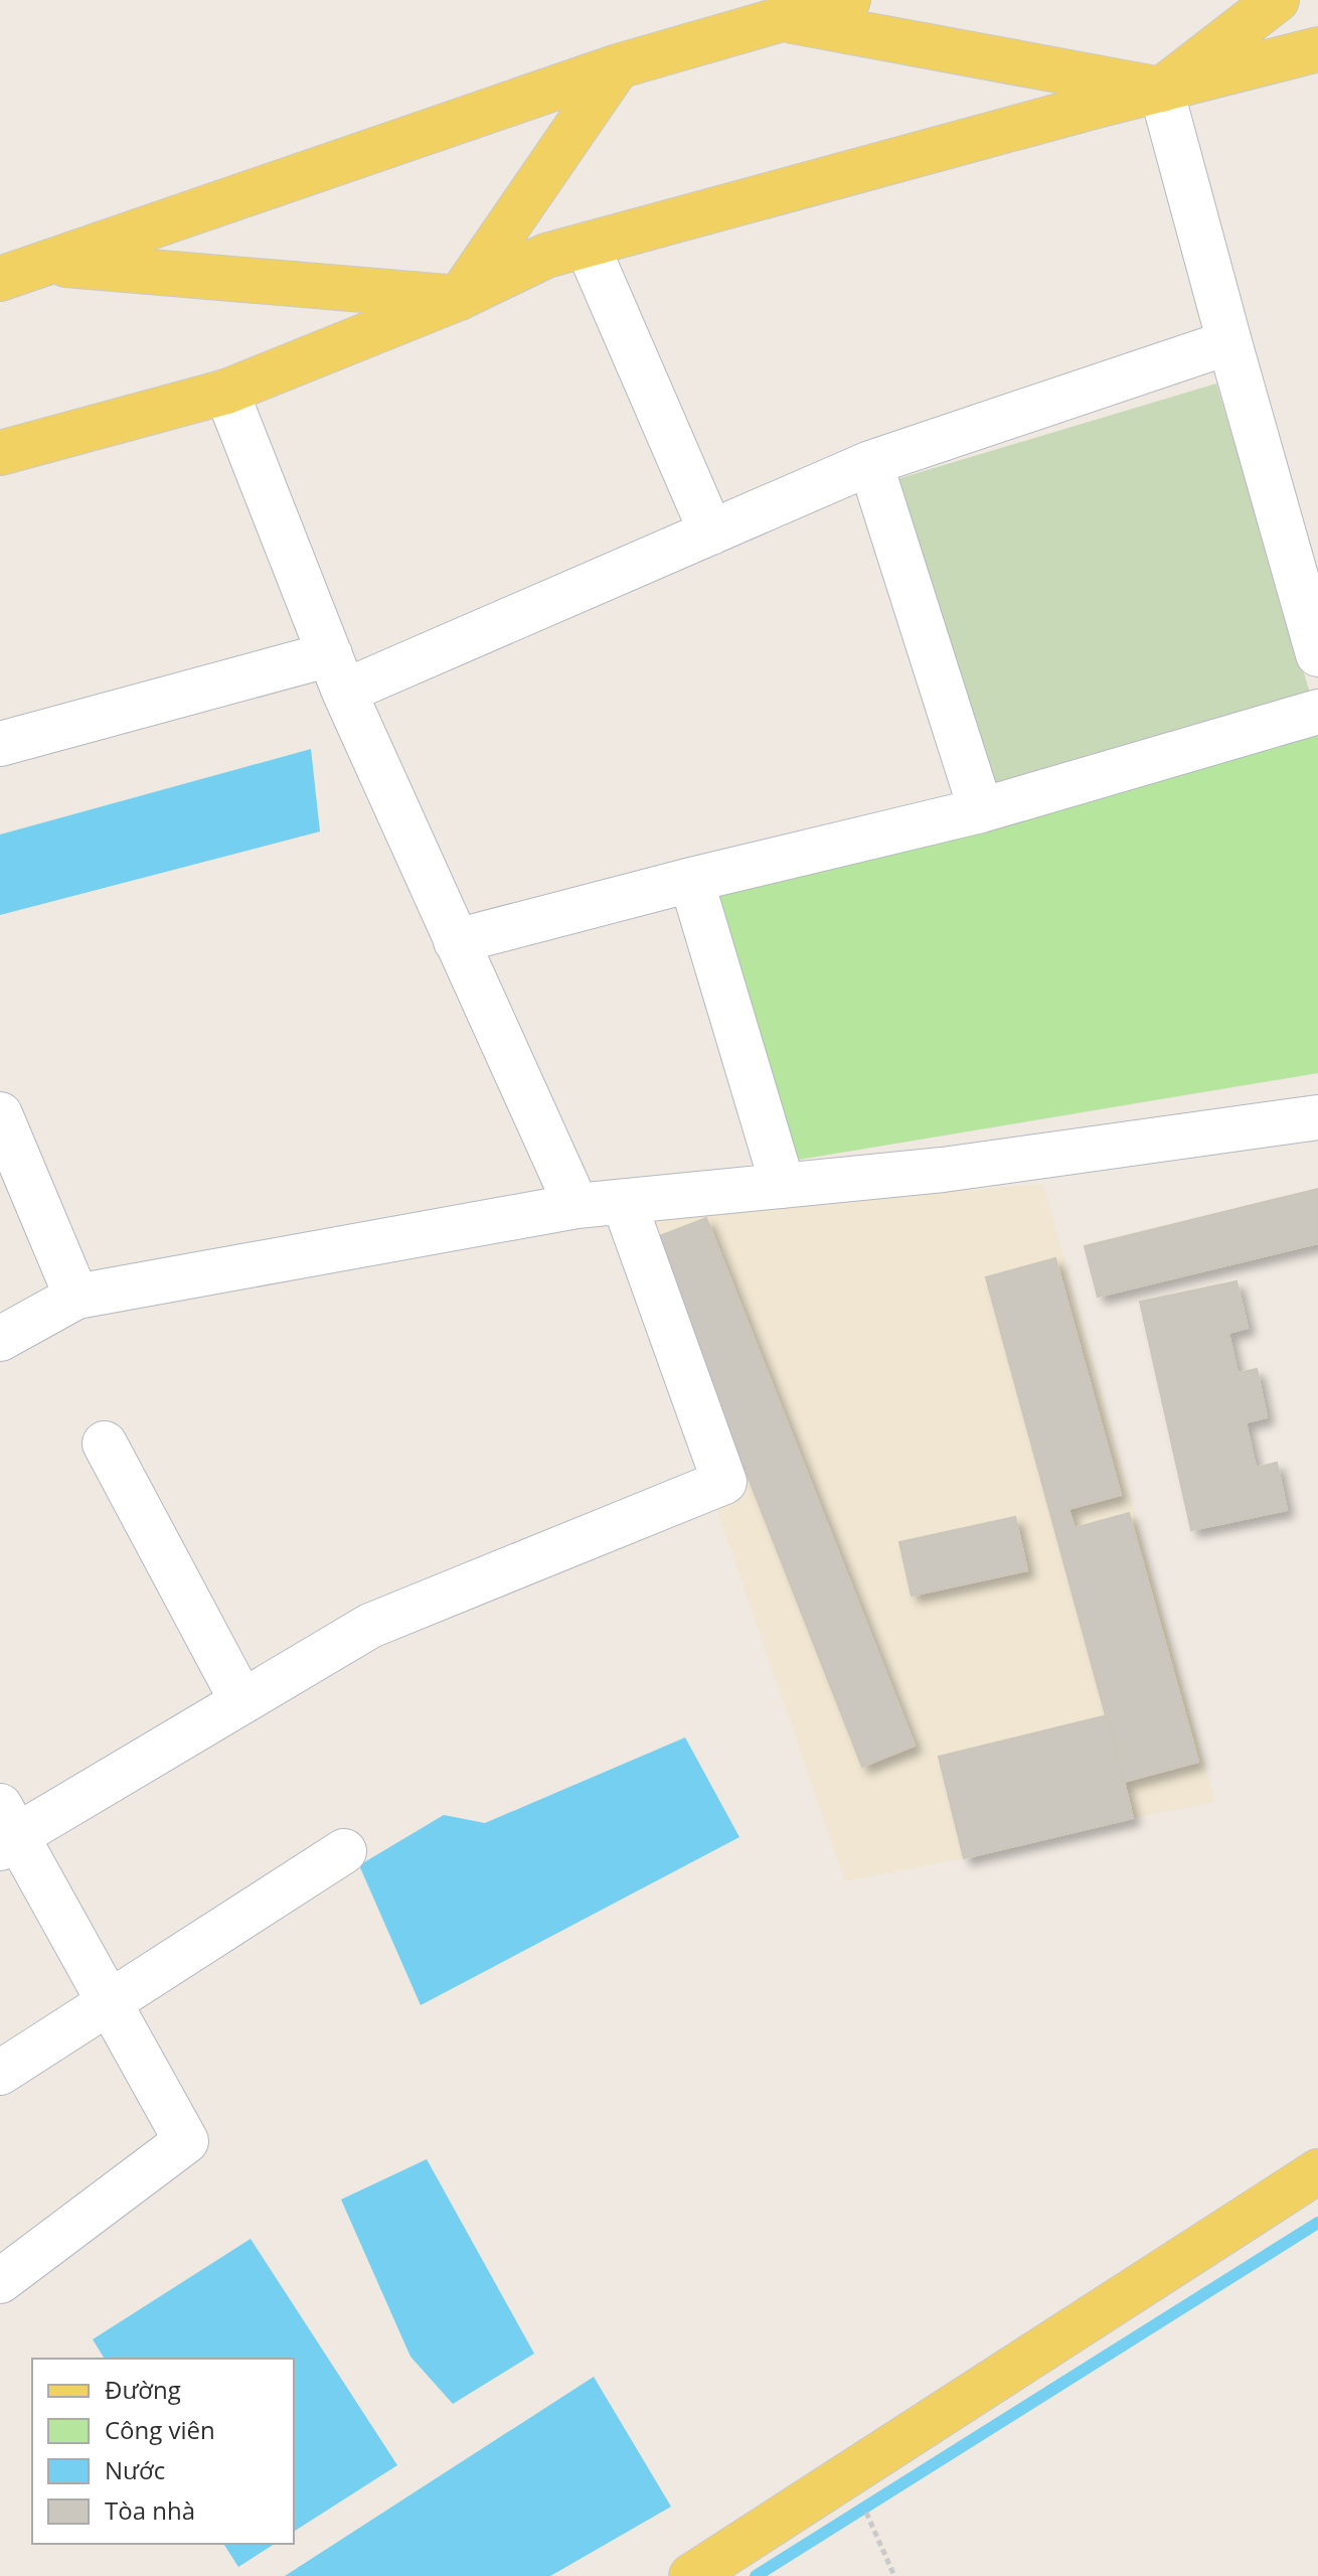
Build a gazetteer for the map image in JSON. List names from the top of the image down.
{
  "legend": [
    "Đường",
    "Công viên",
    "Nước",
    "Tòa nhà"
  ]
}
